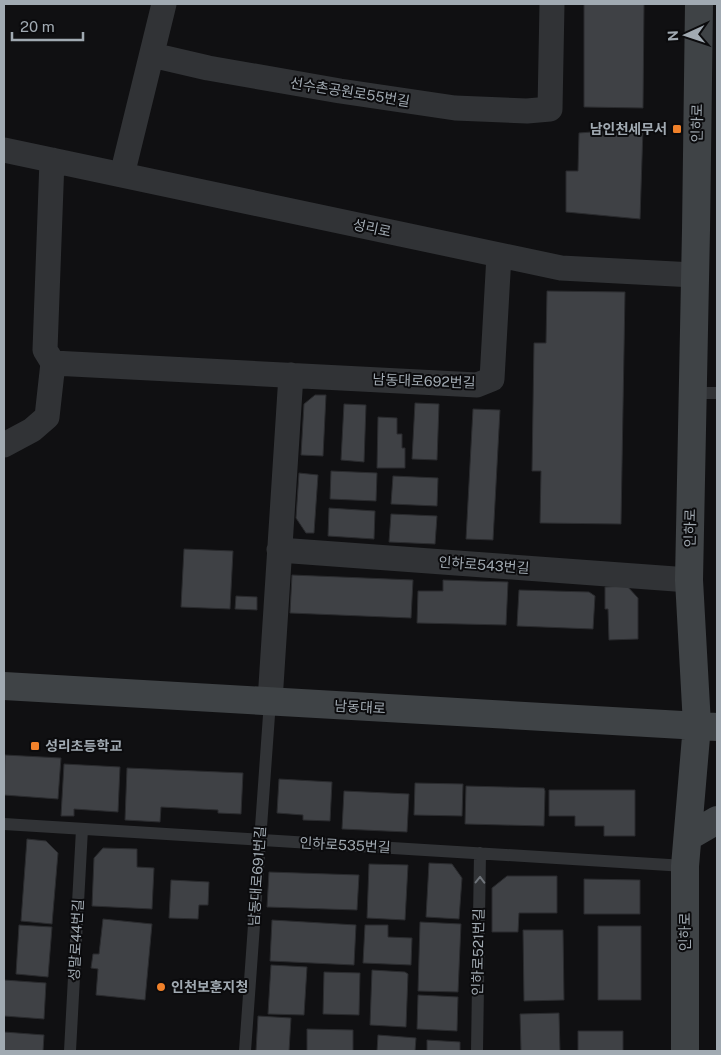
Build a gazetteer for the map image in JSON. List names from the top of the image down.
{
  "streets": {
    "main road": ["인하로", "남동대로"],
    "street": [
      "선수촌공원로55번길",
      "성리로",
      "남동대로692번길",
      "인하로543번길"
    ],
    "lane": [
      "인하로535번길",
      "남동대로691번길",
      "성말로44번길",
      "인하로521번길"
    ]
  },
  "crossings": [
    ["인하로", "성리로"],
    ["인하로", "인하로543번길"],
    ["인하로", "남동대로"],
    ["인하로", "인하로535번길"],
    ["성리로", "남동대로692번길"],
    ["남동대로", "남동대로691번길"],
    ["인하로535번길", "남동대로691번길"],
    ["인하로535번길", "성말로44번길"],
    ["인하로535번길", "인하로521번길"]
  ],
  "one_way": ["인하로521번길"],
  "places": {
    "transit": ["남인천세무서", "성리초등학교"],
    "other": ["인천보훈지청"]
  },
  "scale_bar": "20 m",
  "north": "left"
}
